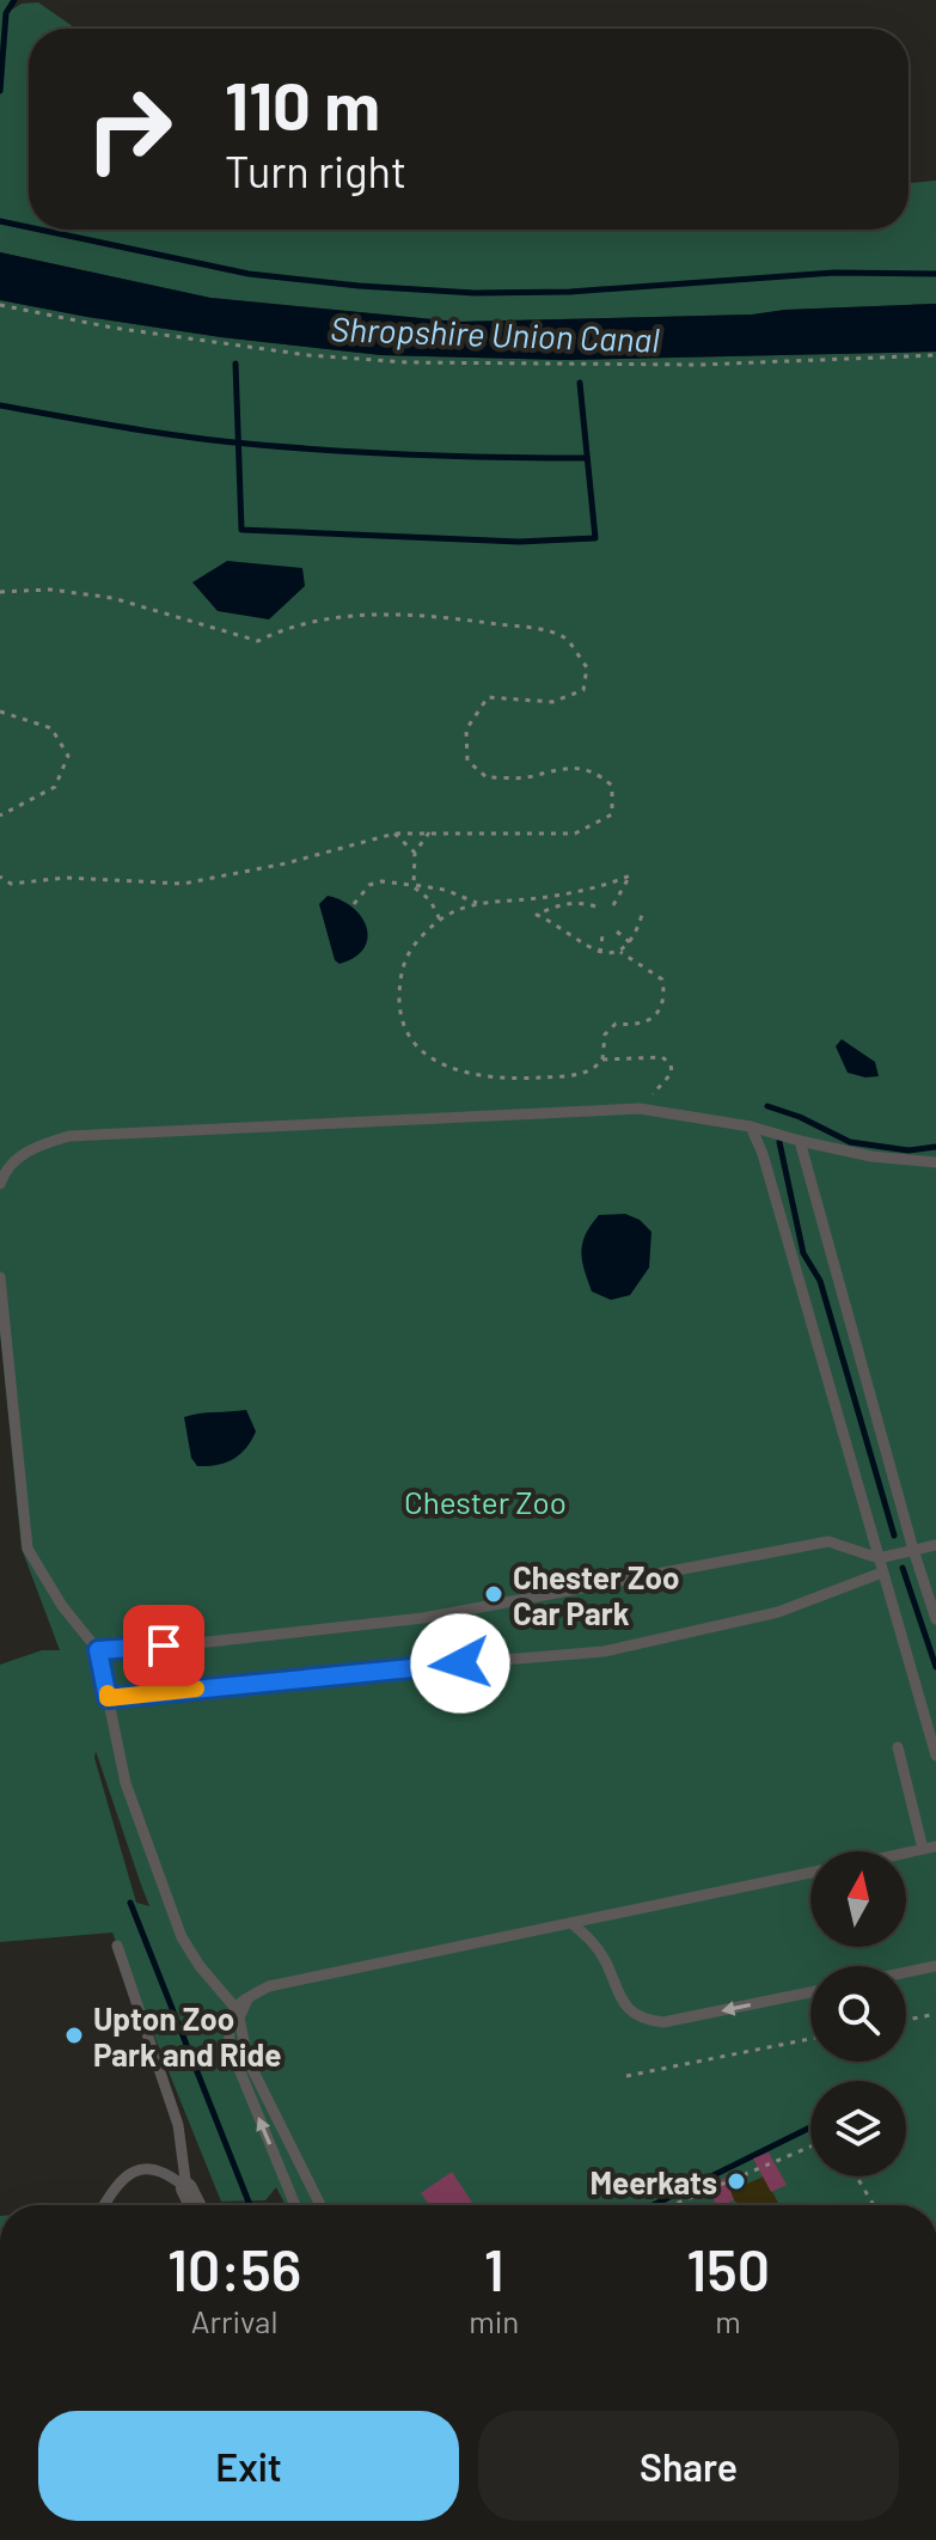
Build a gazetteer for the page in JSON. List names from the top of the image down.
{
  "water": ["Shropshire Union Canal"],
  "parks": ["Chester Zoo"],
  "places": ["Chester Zoo Car Park", "Upton Zoo Park and Ride", "Meerkats"],
  "north": "top",
  "page": {
    "turn": ["110 m", "Turn right"],
    "eta": [
      "10:56",
      "Arrival",
      "1",
      "min",
      "150",
      "m"
    ],
    "buttons": ["Exit", "Share"]
  }
}
